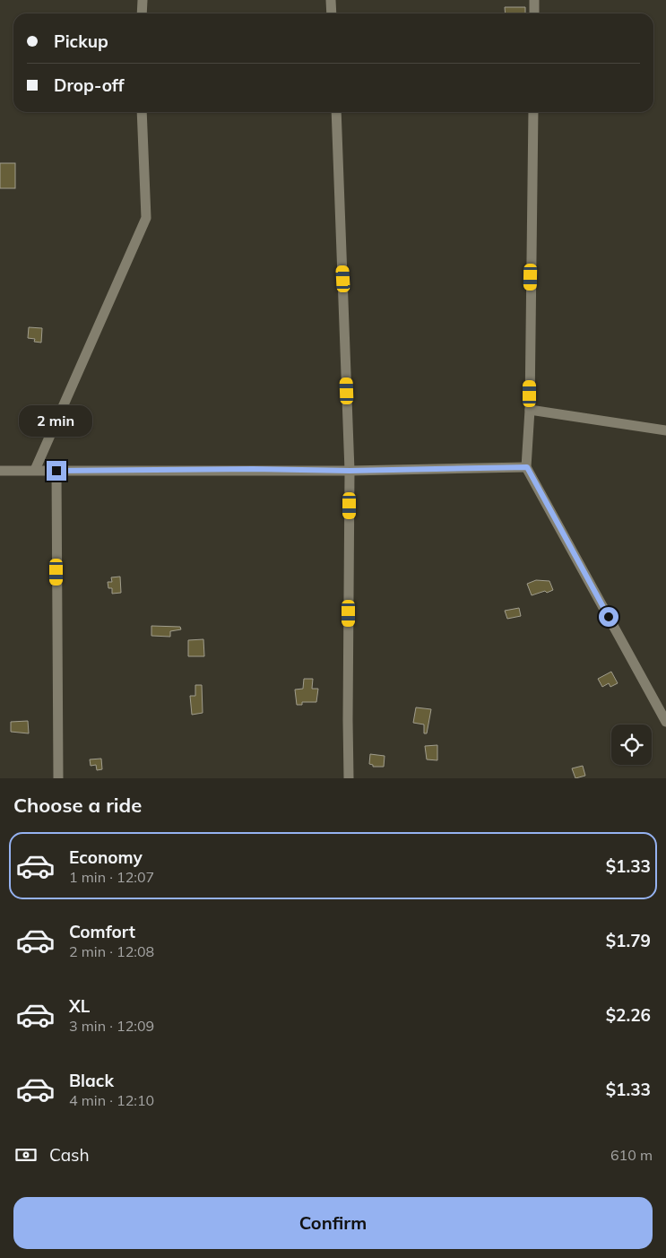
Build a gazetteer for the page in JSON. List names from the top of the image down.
{
  "page": {
    "banner": ["Pickup", "Drop-off"],
    "bubble": "2 min",
    "heading": "Choose a ride",
    "list": [
      {
        "name": "Economy",
        "note": "1 min · 12:07",
        "value": "$1.33"
      },
      {
        "name": "Comfort",
        "note": "2 min · 12:08",
        "value": "$1.79"
      },
      {
        "name": "XL",
        "note": "3 min · 12:09",
        "value": "$2.26"
      },
      {
        "name": "Black",
        "note": "4 min · 12:10",
        "value": "$1.33"
      }
    ],
    "pay": ["Cash", "610 m"],
    "buttons": "Confirm"
  }
}
